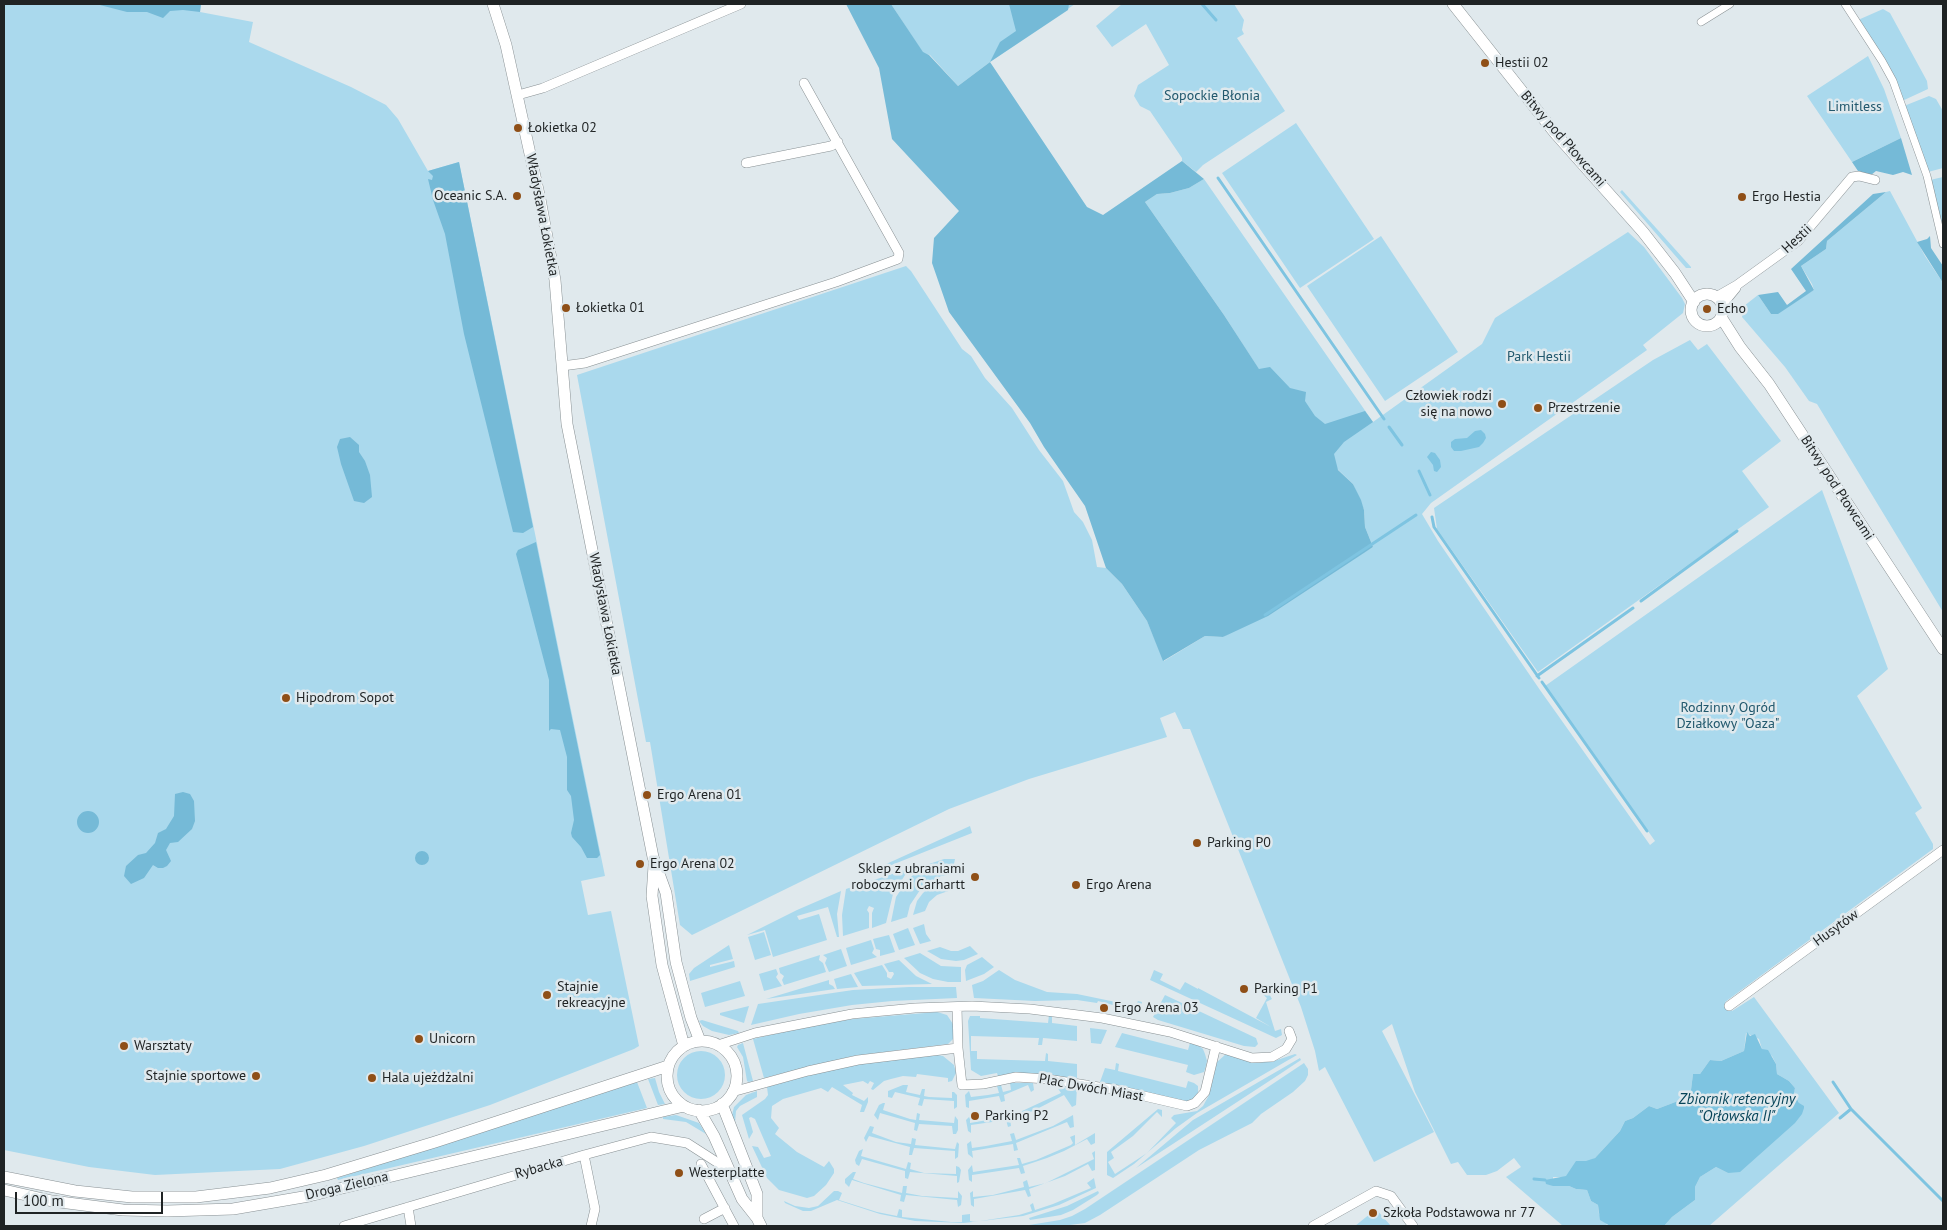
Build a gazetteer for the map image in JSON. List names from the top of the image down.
{
  "streets": {
    "street": [
      "Bitwy pod Płowcami",
      "Władysława Łokietka",
      "Hestii",
      "Husytów",
      "Plac Dwóch Miast",
      "Rybacka",
      "Droga Zielona"
    ]
  },
  "crossings": [
    ["Bitwy pod Płowcami", "Hestii"],
    ["Władysława Łokietka", "Droga Zielona"]
  ],
  "water": ["Zbiornik retencyjny \"Orłowska II\""],
  "parks": [
    "Sopockie Błonia",
    "Limitless",
    "Park Hestii",
    "Rodzinny Ogród Działkowy \"Oaza\""
  ],
  "places": [
    "Hestii 02",
    "Łokietka 02",
    "Oceanic S.A.",
    "Ergo Hestia",
    "Łokietka 01",
    "Echo",
    "Człowiek rodzi się na nowo",
    "Przestrzenie",
    "Hipodrom Sopot",
    "Ergo Arena 01",
    "Parking P0",
    "Ergo Arena 02",
    "Sklep z ubraniami roboczymi Carhartt",
    "Ergo Arena",
    "Parking P1",
    "Stajnie rekreacyjne",
    "Ergo Arena 03",
    "Unicorn",
    "Warsztaty",
    "Stajnie sportowe",
    "Hala ujeżdżalni",
    "Parking P2",
    "Westerplatte",
    "Szkoła Podstawowa nr 77"
  ],
  "scale_bar": "100 m"
}
